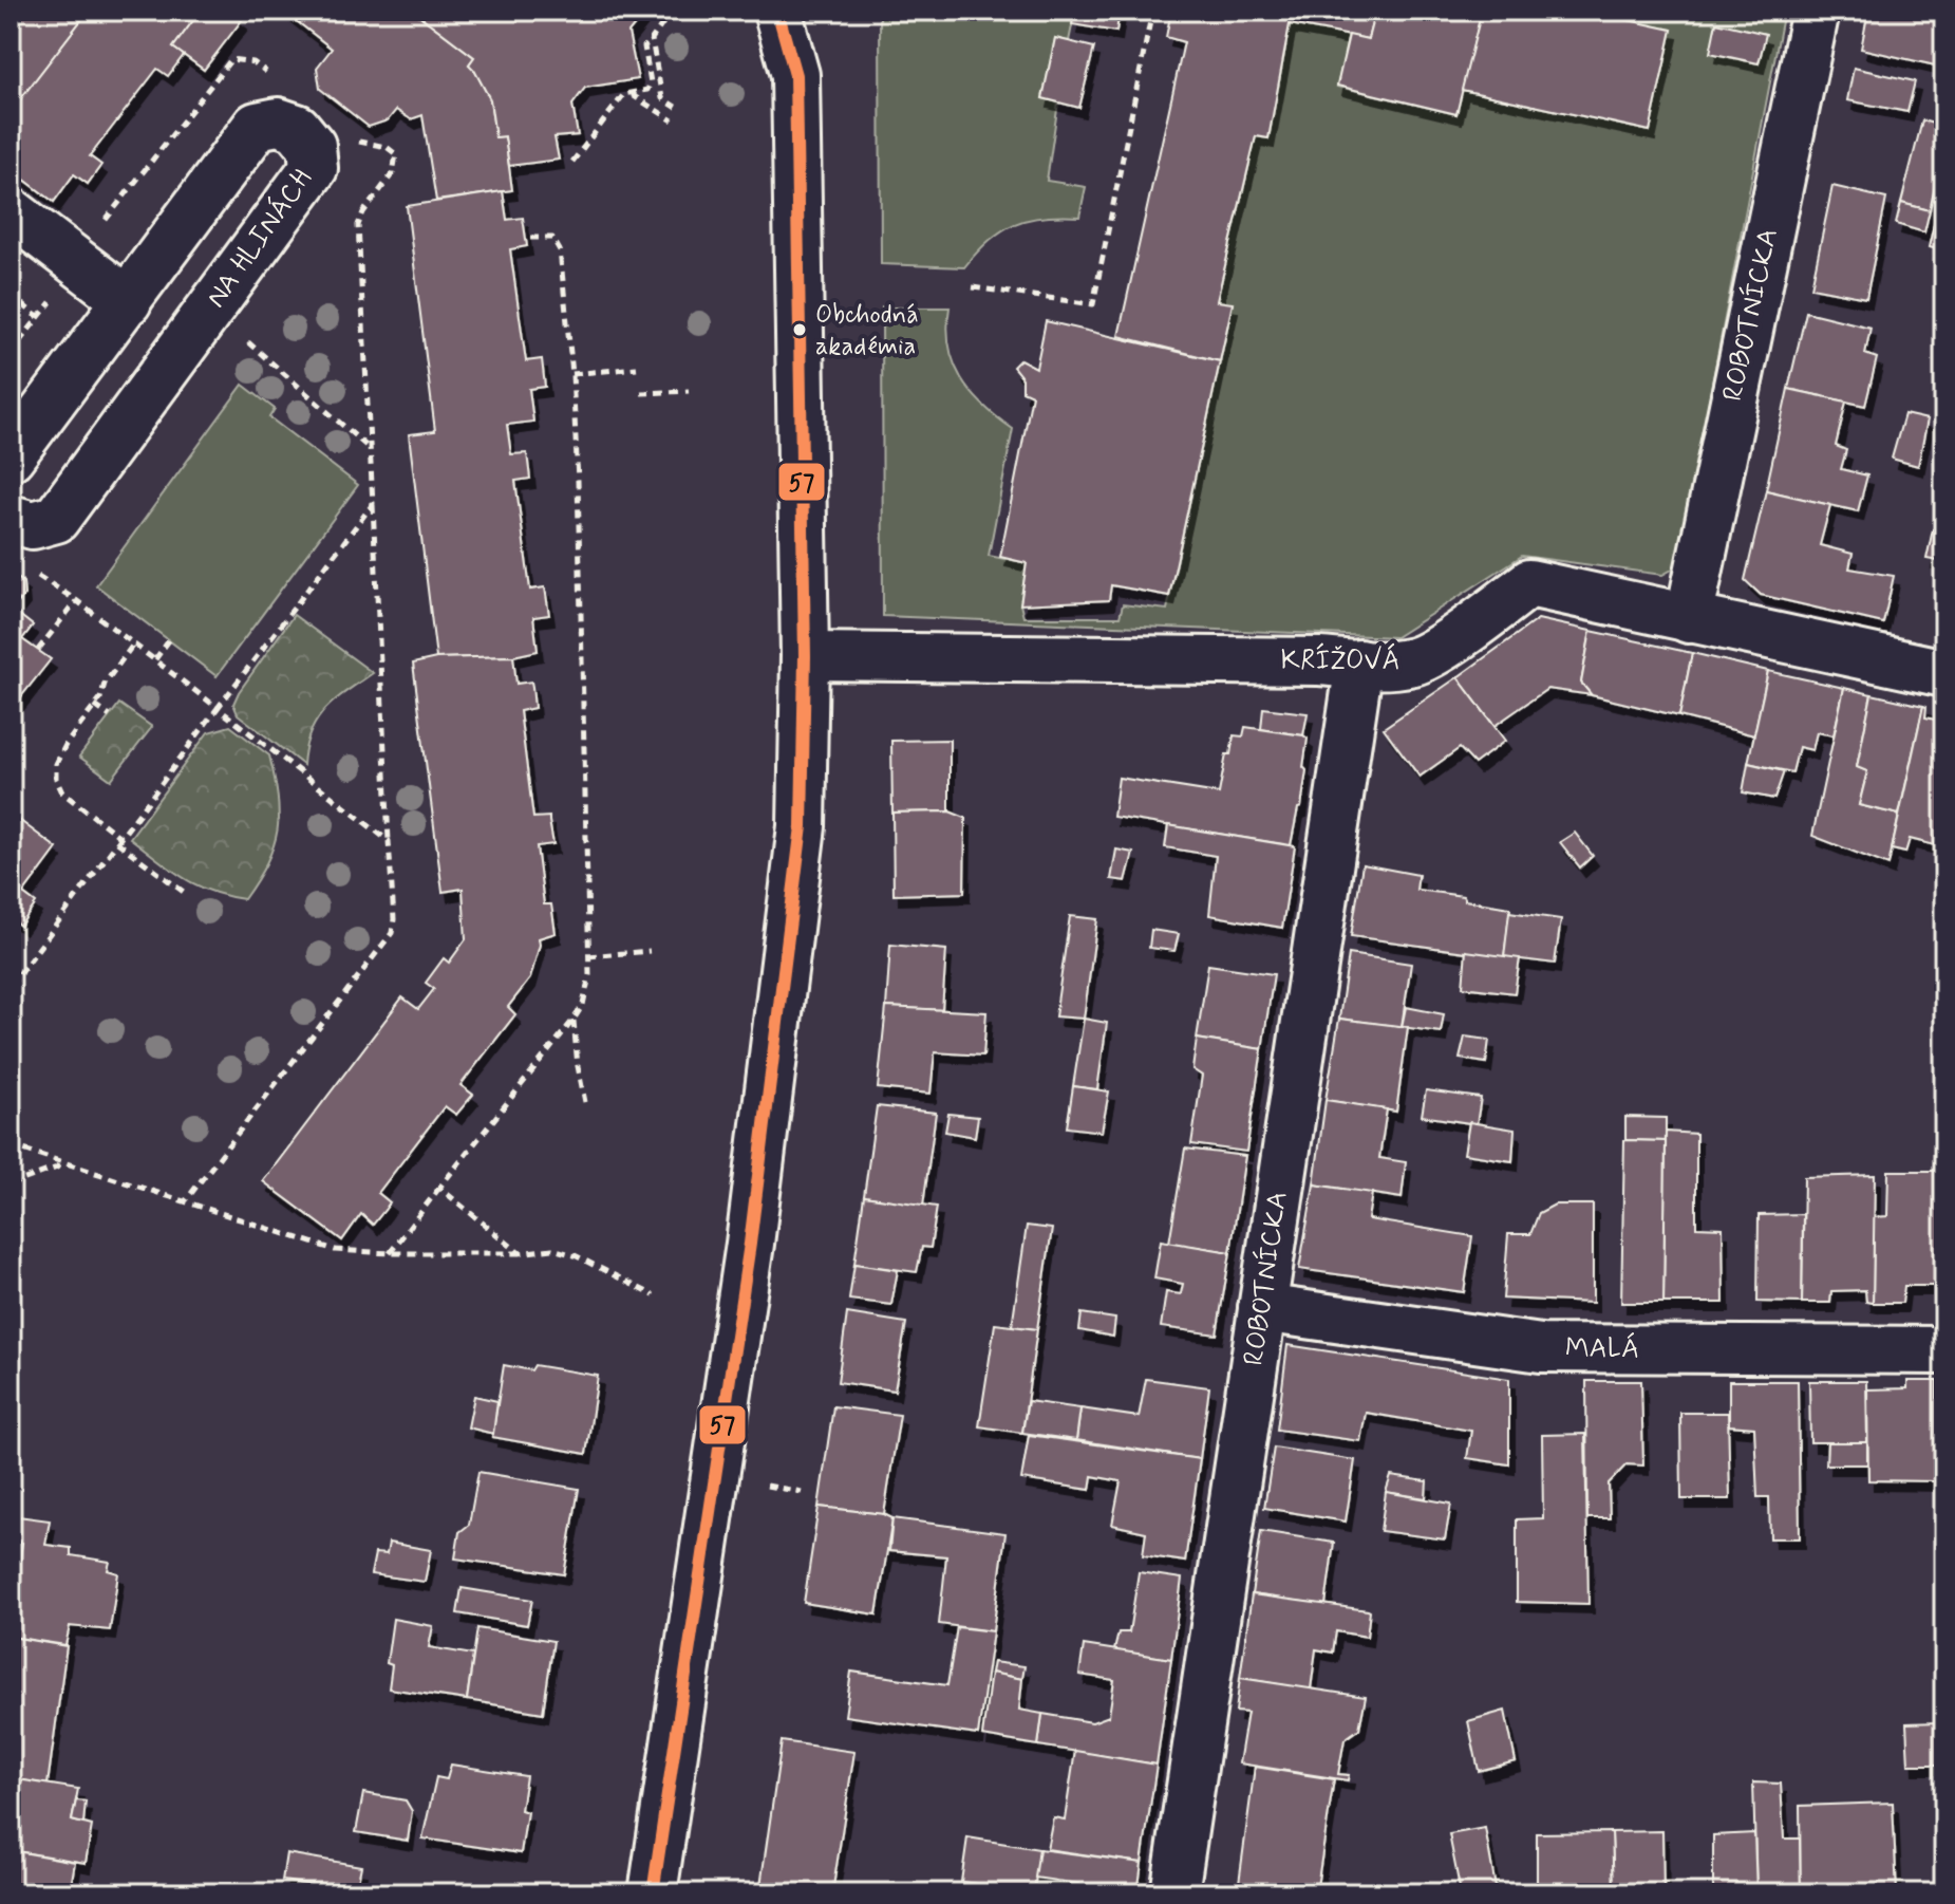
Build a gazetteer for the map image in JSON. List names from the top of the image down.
{
  "streets": {
    "street": [
      "NA HLINÁCH",
      "ROBOTNÍCKA",
      "KRÍŽOVÁ",
      "MALÁ"
    ]
  },
  "crossings": [
    ["ROBOTNÍCKA", "KRÍŽOVÁ"],
    ["ROBOTNÍCKA", "MALÁ"]
  ],
  "places": ["Obchodná akadémia"],
  "lines": ["transit line 57"]
}
